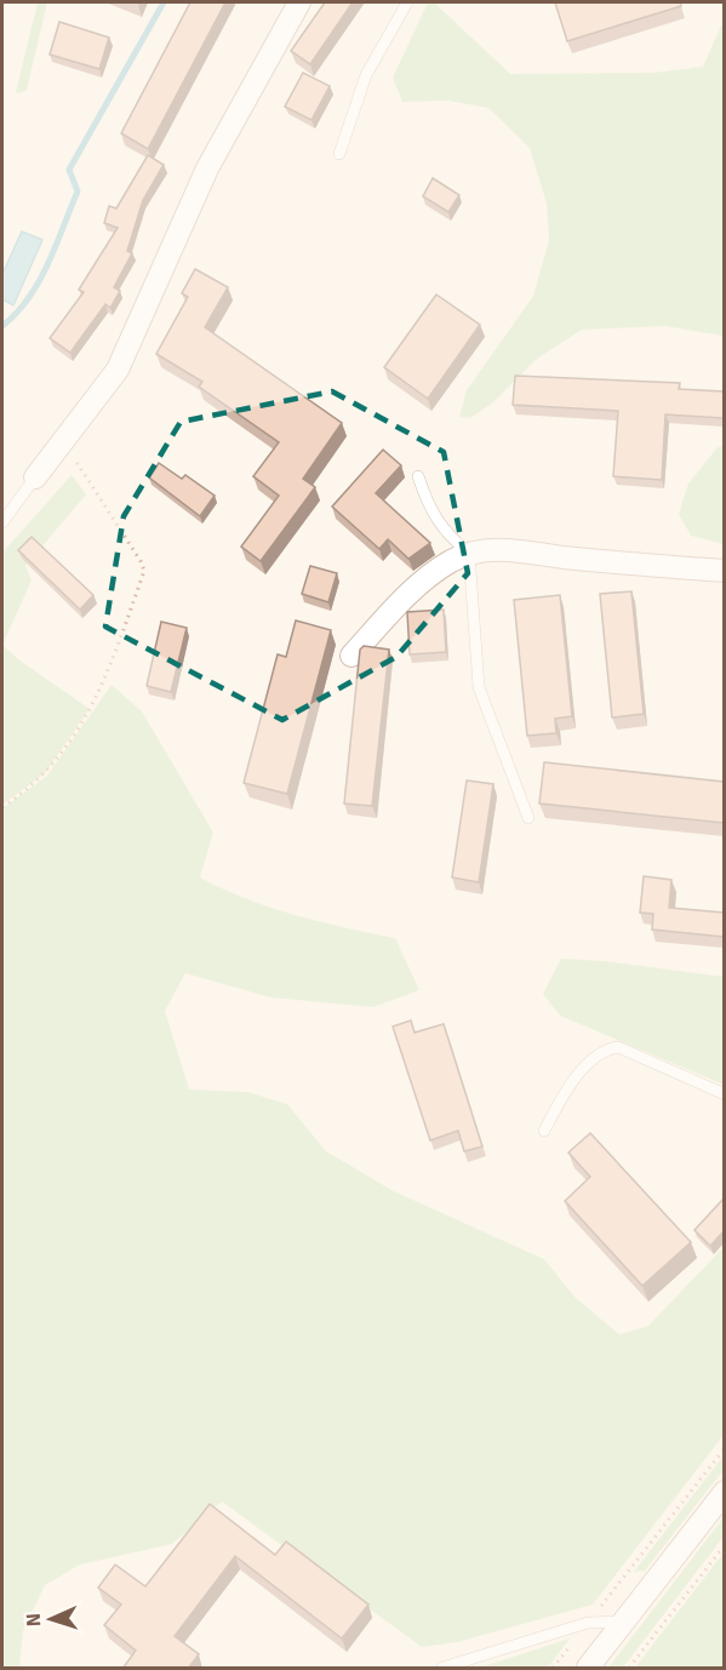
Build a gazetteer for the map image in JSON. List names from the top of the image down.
{
  "north": "left"
}
